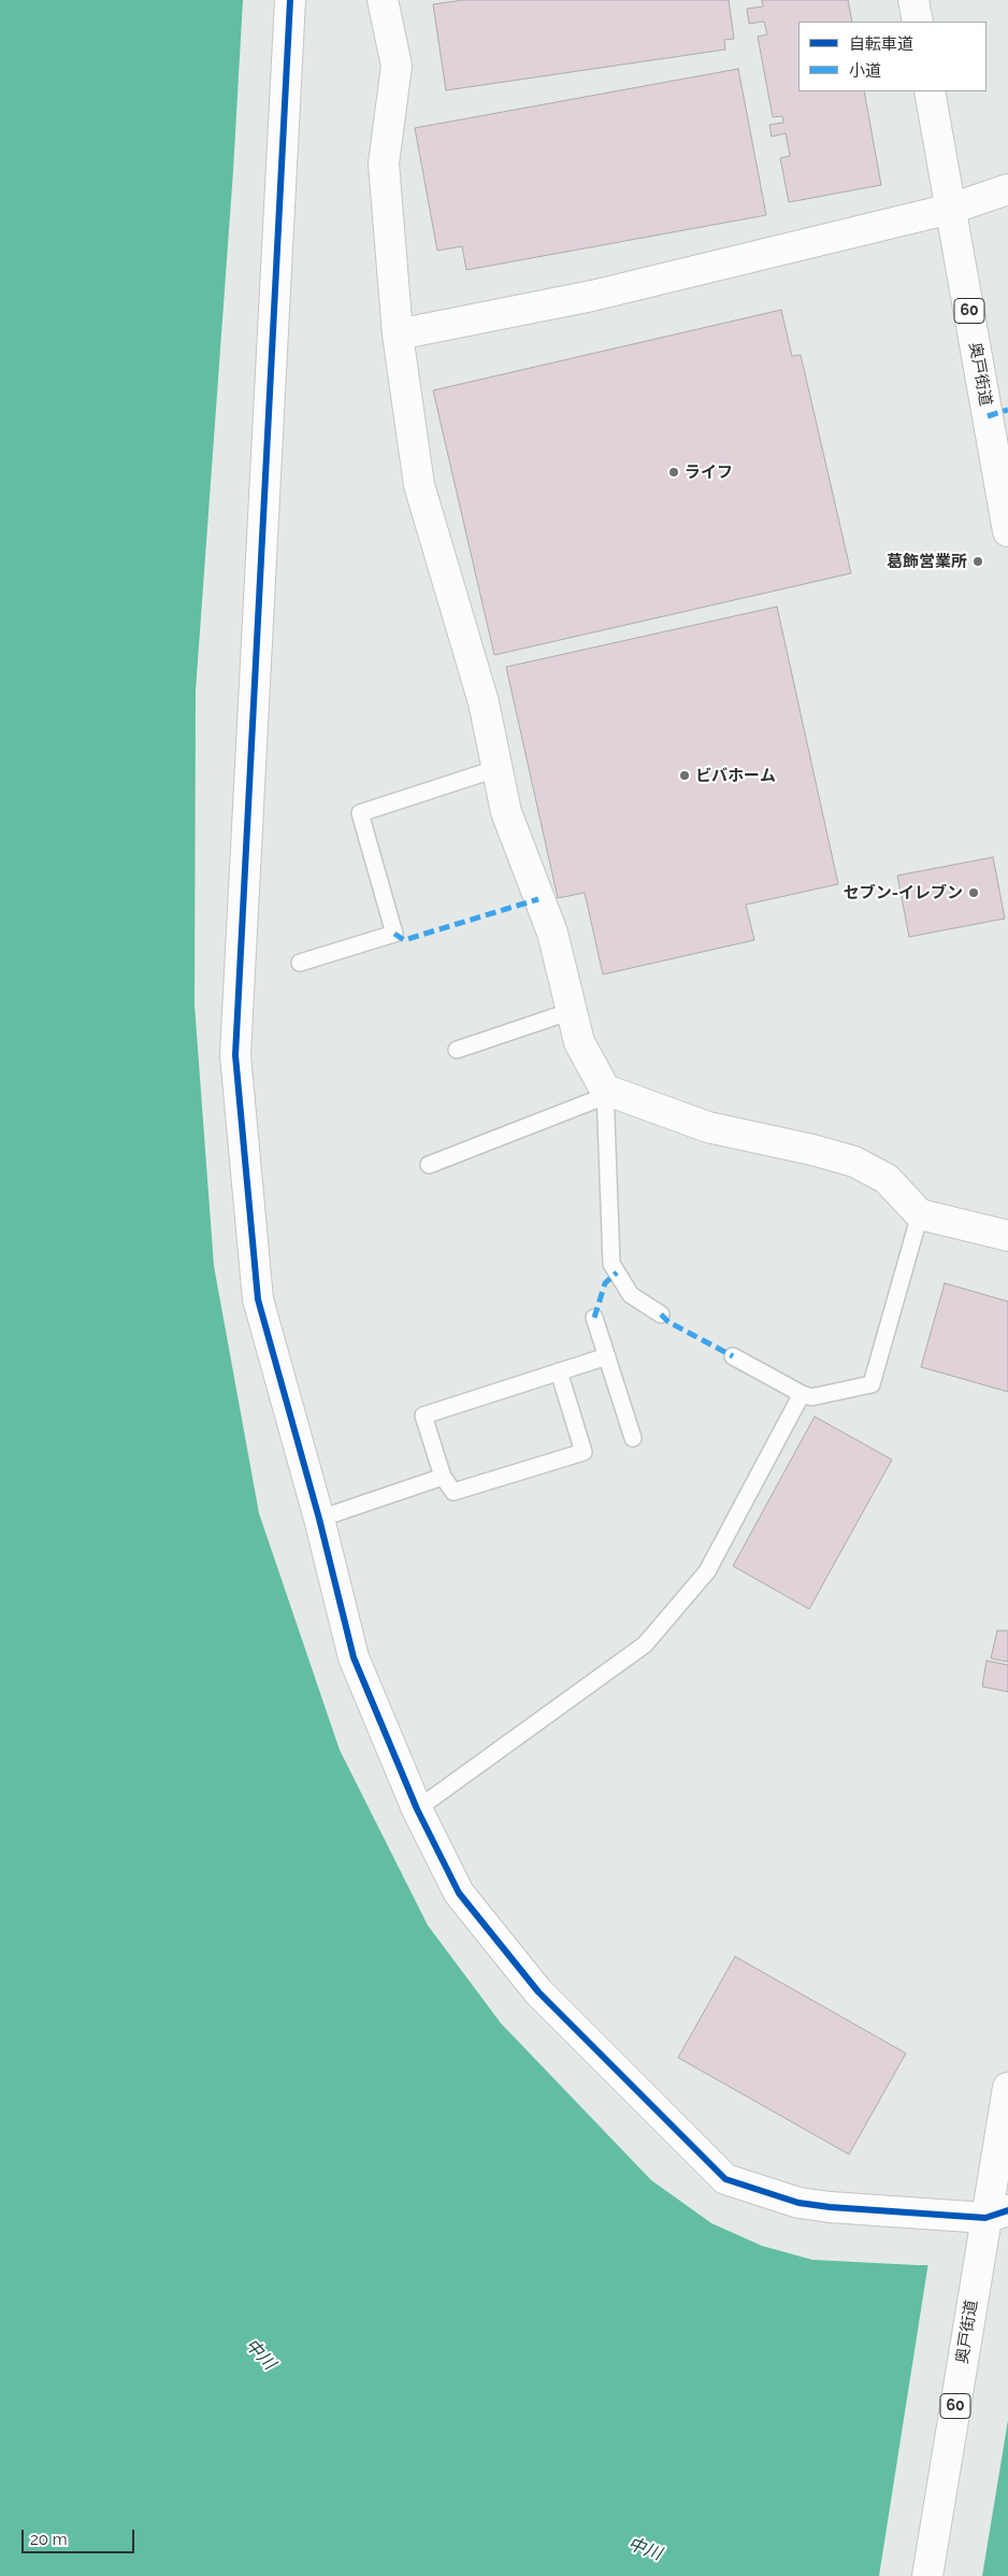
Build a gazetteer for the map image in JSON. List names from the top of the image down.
{
  "streets": {
    "street": ["60", "奥戸街道"]
  },
  "water": ["中川"],
  "places": [
    "ライフ",
    "葛飾営業所",
    "ビバホーム",
    "セブン-イレブン"
  ],
  "legend": ["自転車道", "小道"],
  "scale_bar": "20 m"
}
